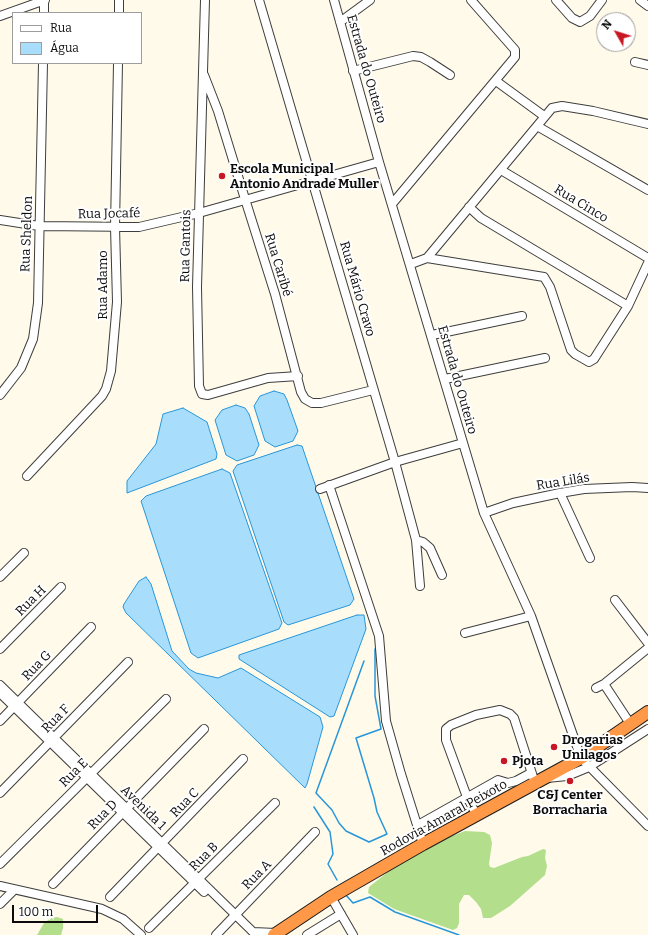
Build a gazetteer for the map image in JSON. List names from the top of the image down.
{
  "streets": {
    "highway": ["Rodovia Amaral Peixoto"],
    "street": [
      "Estrada do Outeiro",
      "Rua Cinco",
      "Rua Jocafé",
      "Rua Sheldon",
      "Rua Gantois",
      "Rua Caribé",
      "Rua Adamo",
      "Rua Mário Cravo",
      "Rua Lilás",
      "Rua H",
      "Rua G",
      "Rua F",
      "Rua E",
      "Rua C",
      "Avenida 1",
      "Rua D",
      "Rua B",
      "Rua A"
    ]
  },
  "crossings": [
    ["Estrada do Outeiro", "Rua Jocafé"],
    ["Estrada do Outeiro", "Rua Lilás"],
    ["Estrada do Outeiro", "Rodovia Amaral Peixoto"],
    ["Rua Jocafé", "Rua Sheldon"],
    ["Rua Jocafé", "Rua Gantois"],
    ["Rua Jocafé", "Rua Caribé"],
    ["Rua Jocafé", "Rua Adamo"],
    ["Rua Jocafé", "Rua Mário Cravo"],
    ["Rua Gantois", "Rua Caribé"],
    ["Rua Caribé", "Rua Mário Cravo"],
    ["Rua G", "Avenida 1"],
    ["Rua F", "Avenida 1"],
    ["Rua E", "Avenida 1"],
    ["Rua C", "Avenida 1"],
    ["Avenida 1", "Rua D"],
    ["Avenida 1", "Rodovia Amaral Peixoto"],
    ["Avenida 1", "Rua B"],
    ["Avenida 1", "Rua A"]
  ],
  "places": [
    "Escola Municipal Antonio Andrade Muller",
    "Drogarias Unilagos",
    "Pjota",
    "C&J Center Borracharia"
  ],
  "legend": ["Rua", "Água"],
  "scale_bar": "100 m",
  "north": "top left"
}
